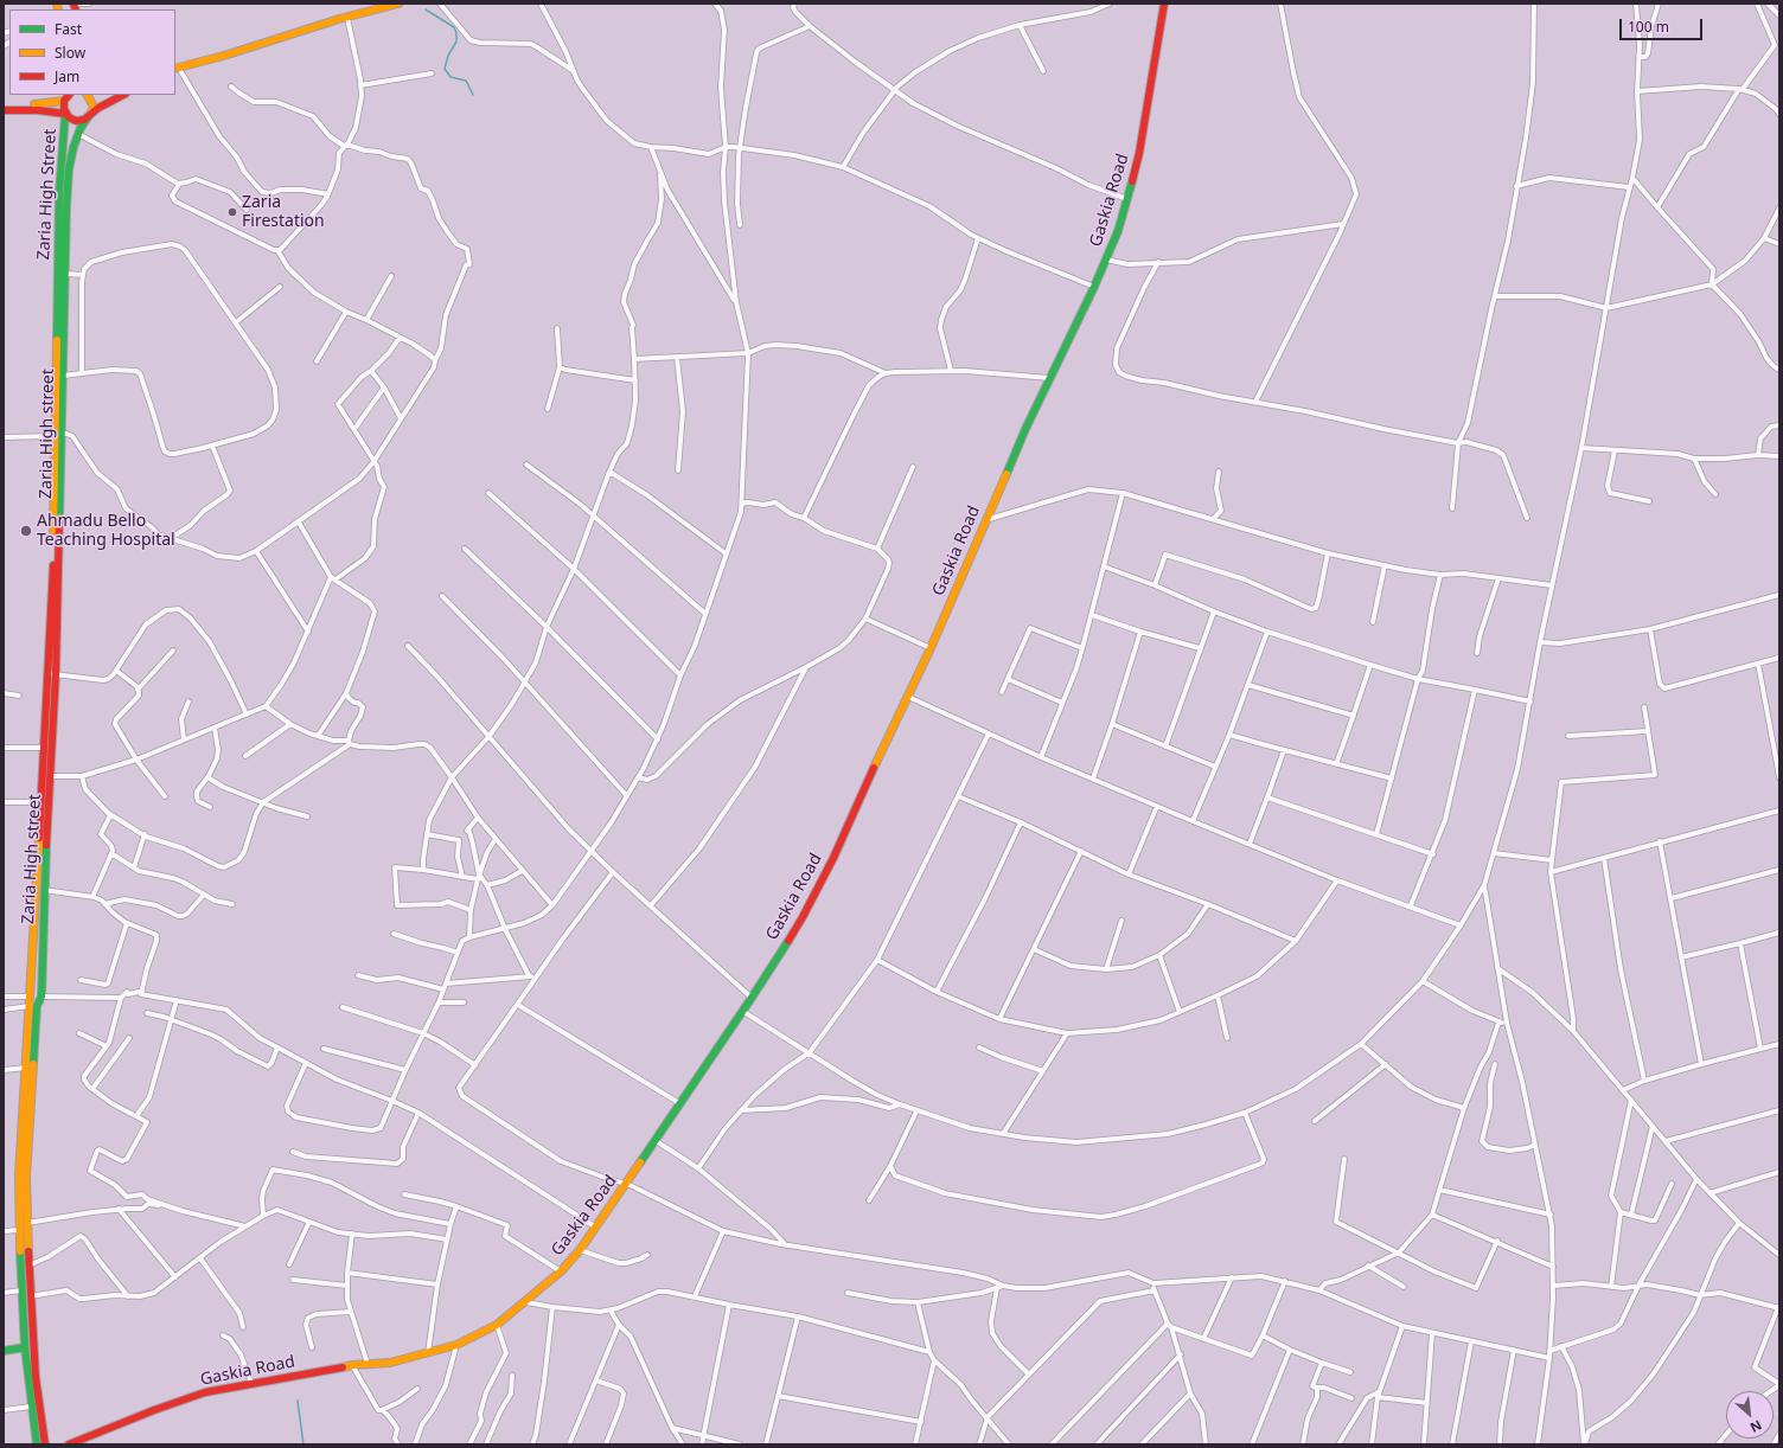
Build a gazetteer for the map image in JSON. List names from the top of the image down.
{
  "streets": {
    "main road": ["Zaria High Street", "Gaskia Road", "Zaria High street"]
  },
  "crossings": [
    ["Zaria High Street", "Zaria High street"]
  ],
  "places": ["Zaria Firestation", "Ahmadu Bello Teaching Hospital"],
  "legend": ["Fast", "Slow", "Jam"],
  "scale_bar": "100 m",
  "north": "bottom right"
}
